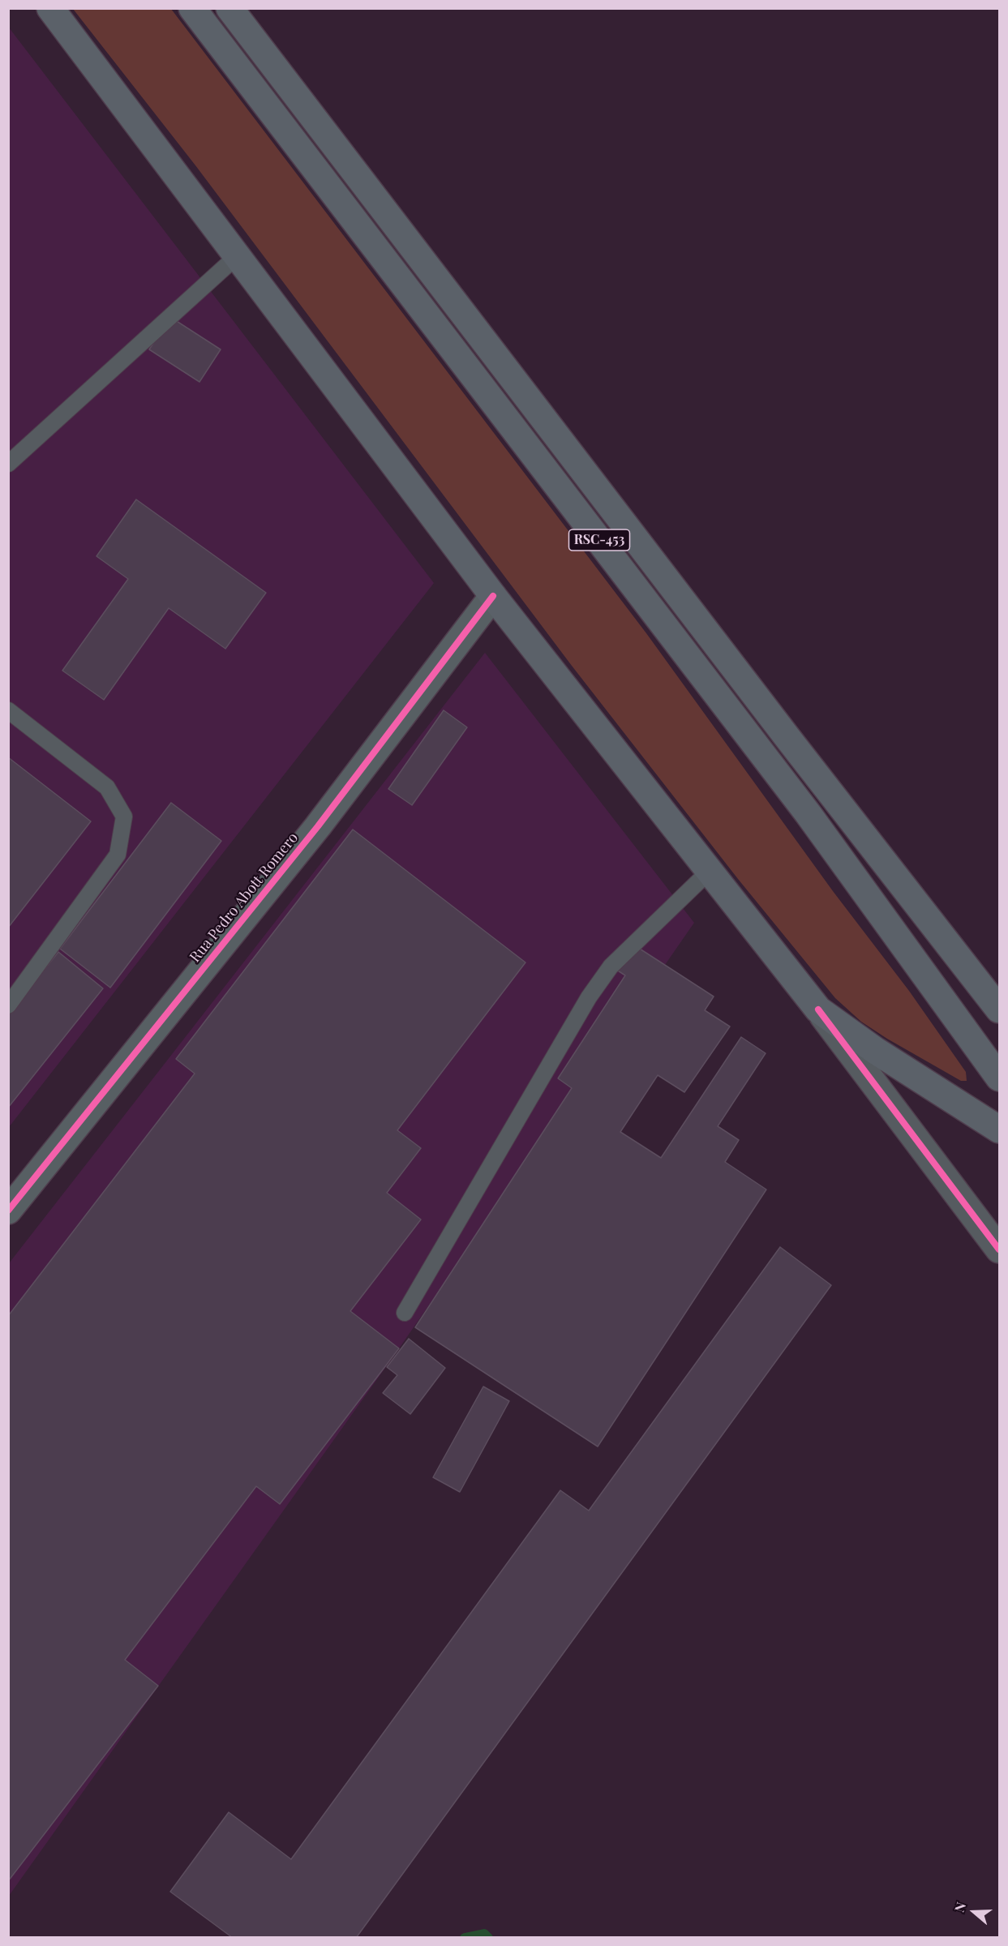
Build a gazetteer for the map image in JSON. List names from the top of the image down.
{
  "streets": {
    "highway": ["RSC-453"],
    "street": ["Rua Pedro Abott Romero"]
  },
  "north": "left"
}
